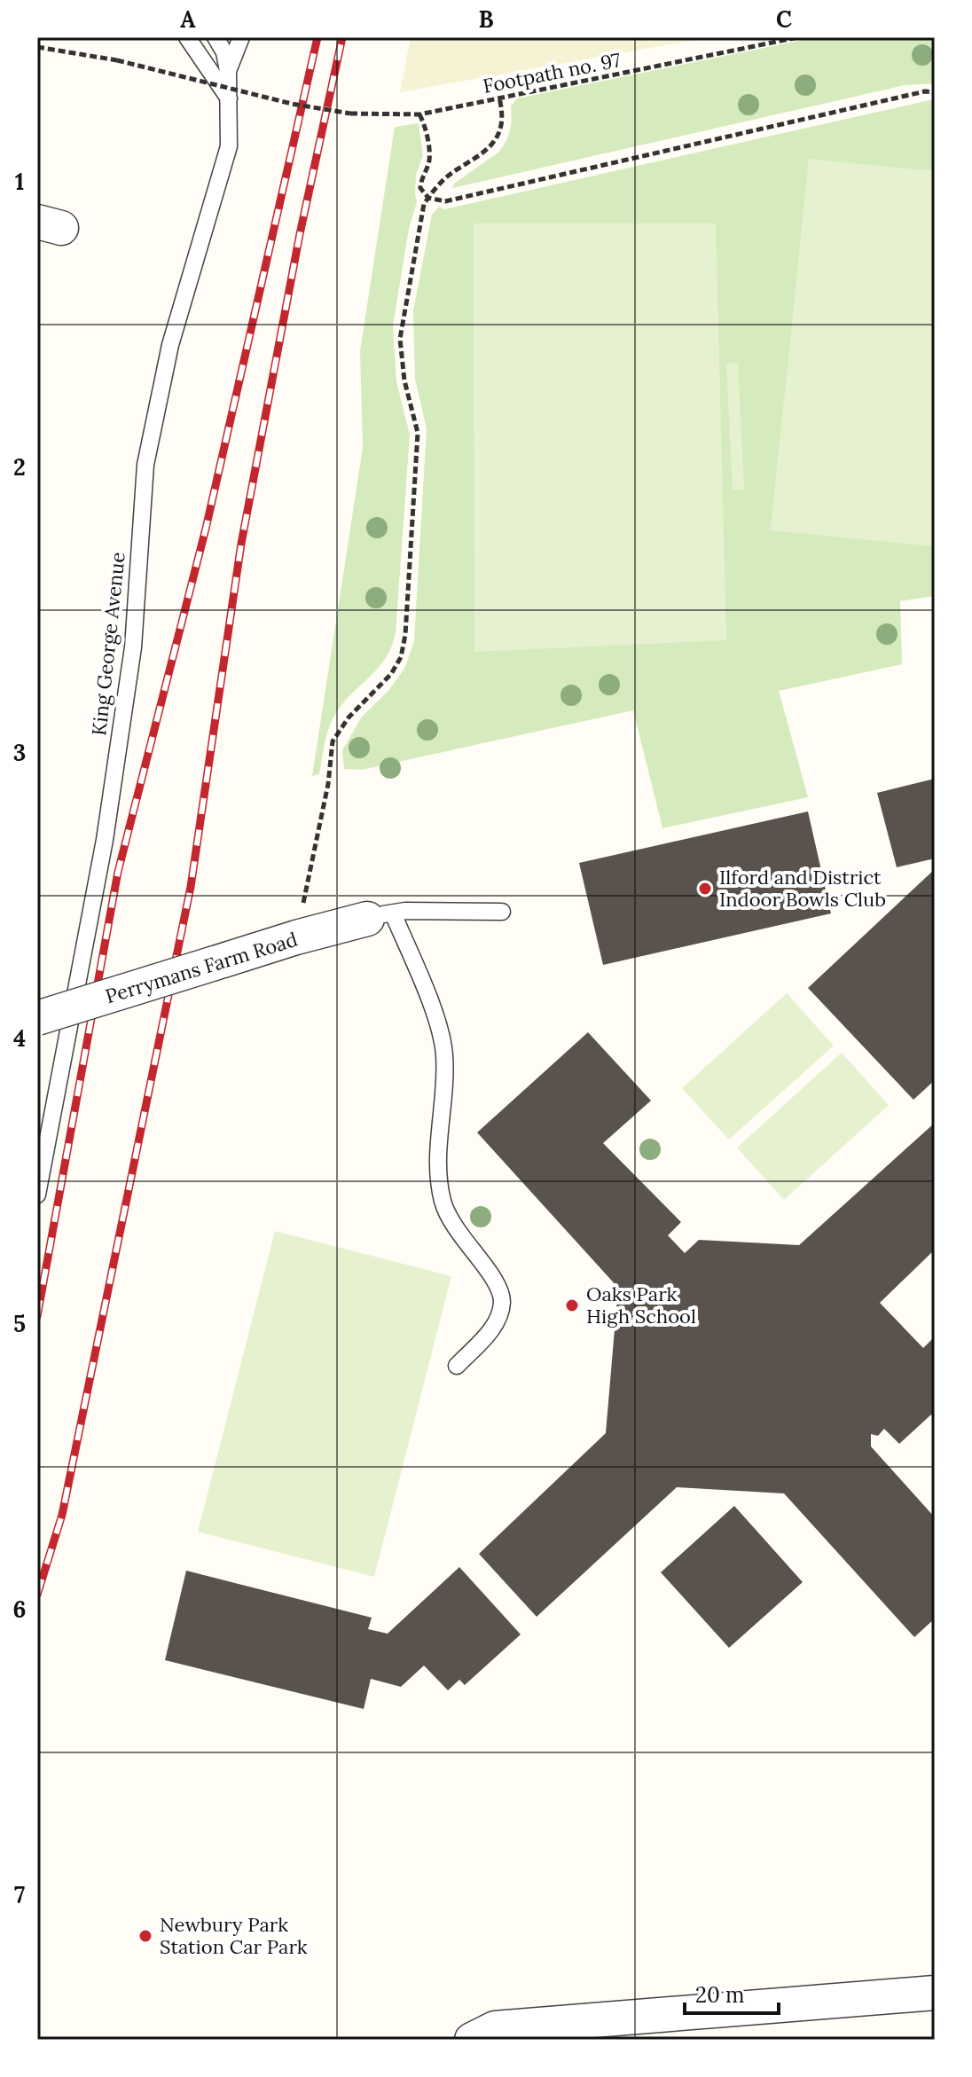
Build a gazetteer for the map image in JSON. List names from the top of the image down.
{
  "streets": {
    "street": ["Perrymans Farm Road"],
    "lane": ["King George Avenue"],
    "path": ["Footpath no. 97"]
  },
  "places": ["Ilford and District Indoor Bowls Club", "Oaks Park High School", "Newbury Park Station Car Park"],
  "scale_bar": "20 m",
  "grid": {
    "columns": ["A", "B", "C"],
    "rows": [
      "1",
      "2",
      "3",
      "4",
      "5",
      "6",
      "7"
    ]
  }
}
